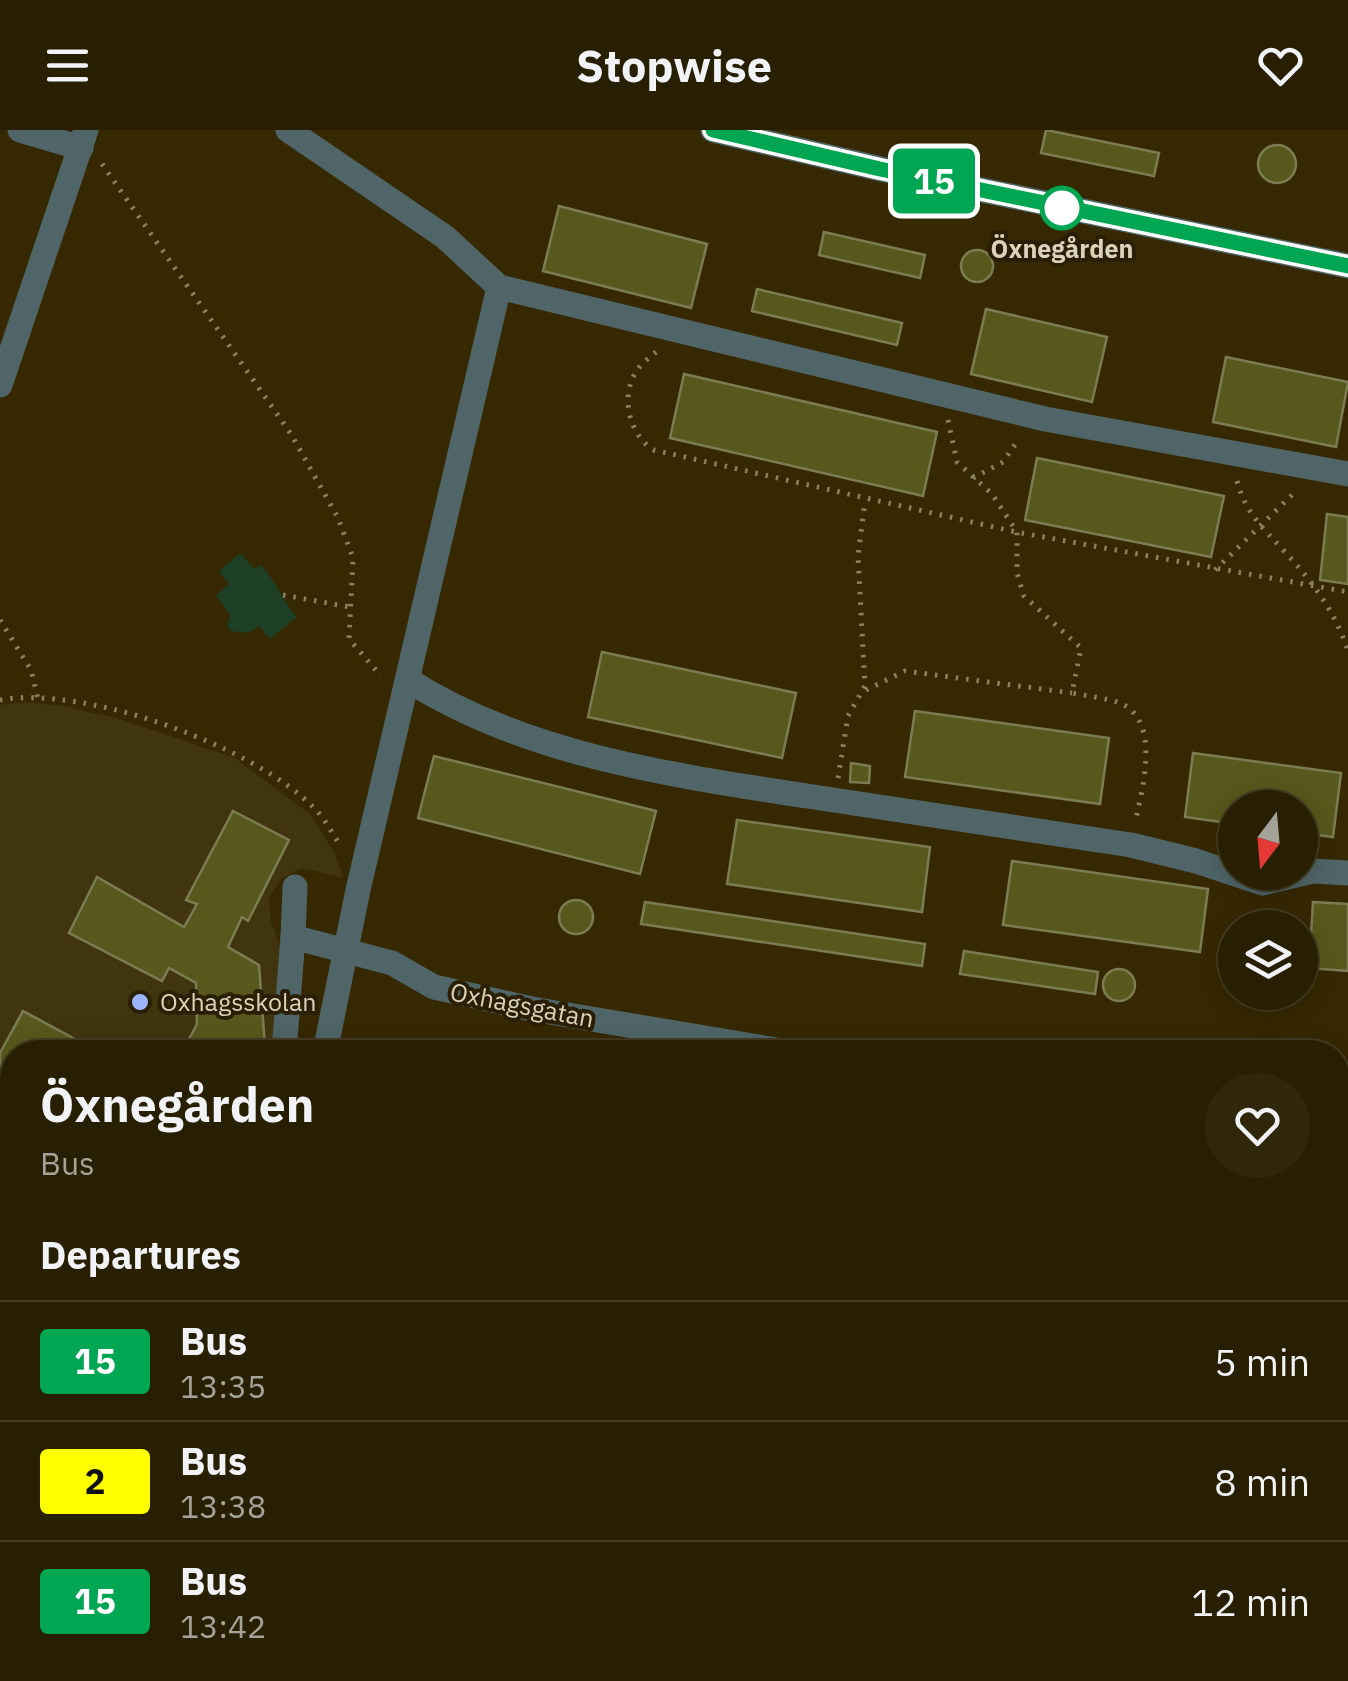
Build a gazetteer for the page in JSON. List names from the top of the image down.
{
  "streets": {
    "street": ["Oxhagsgatan"]
  },
  "places": ["Öxnegården", "Oxhagsskolan"],
  "lines": ["bus line 15"],
  "north": "bottom",
  "page": {
    "header": "Stopwise",
    "on_map": "15",
    "heading": [
      ["Öxnegården", "Bus"],
      "Departures"
    ],
    "list": [
      {
        "mark": "15",
        "name": "Bus",
        "note": "13:35",
        "value": "5 min"
      },
      {
        "mark": "2",
        "name": "Bus",
        "note": "13:38",
        "value": "8 min"
      },
      {
        "mark": "15",
        "name": "Bus",
        "note": "13:42",
        "value": "12 min"
      }
    ]
  }
}
